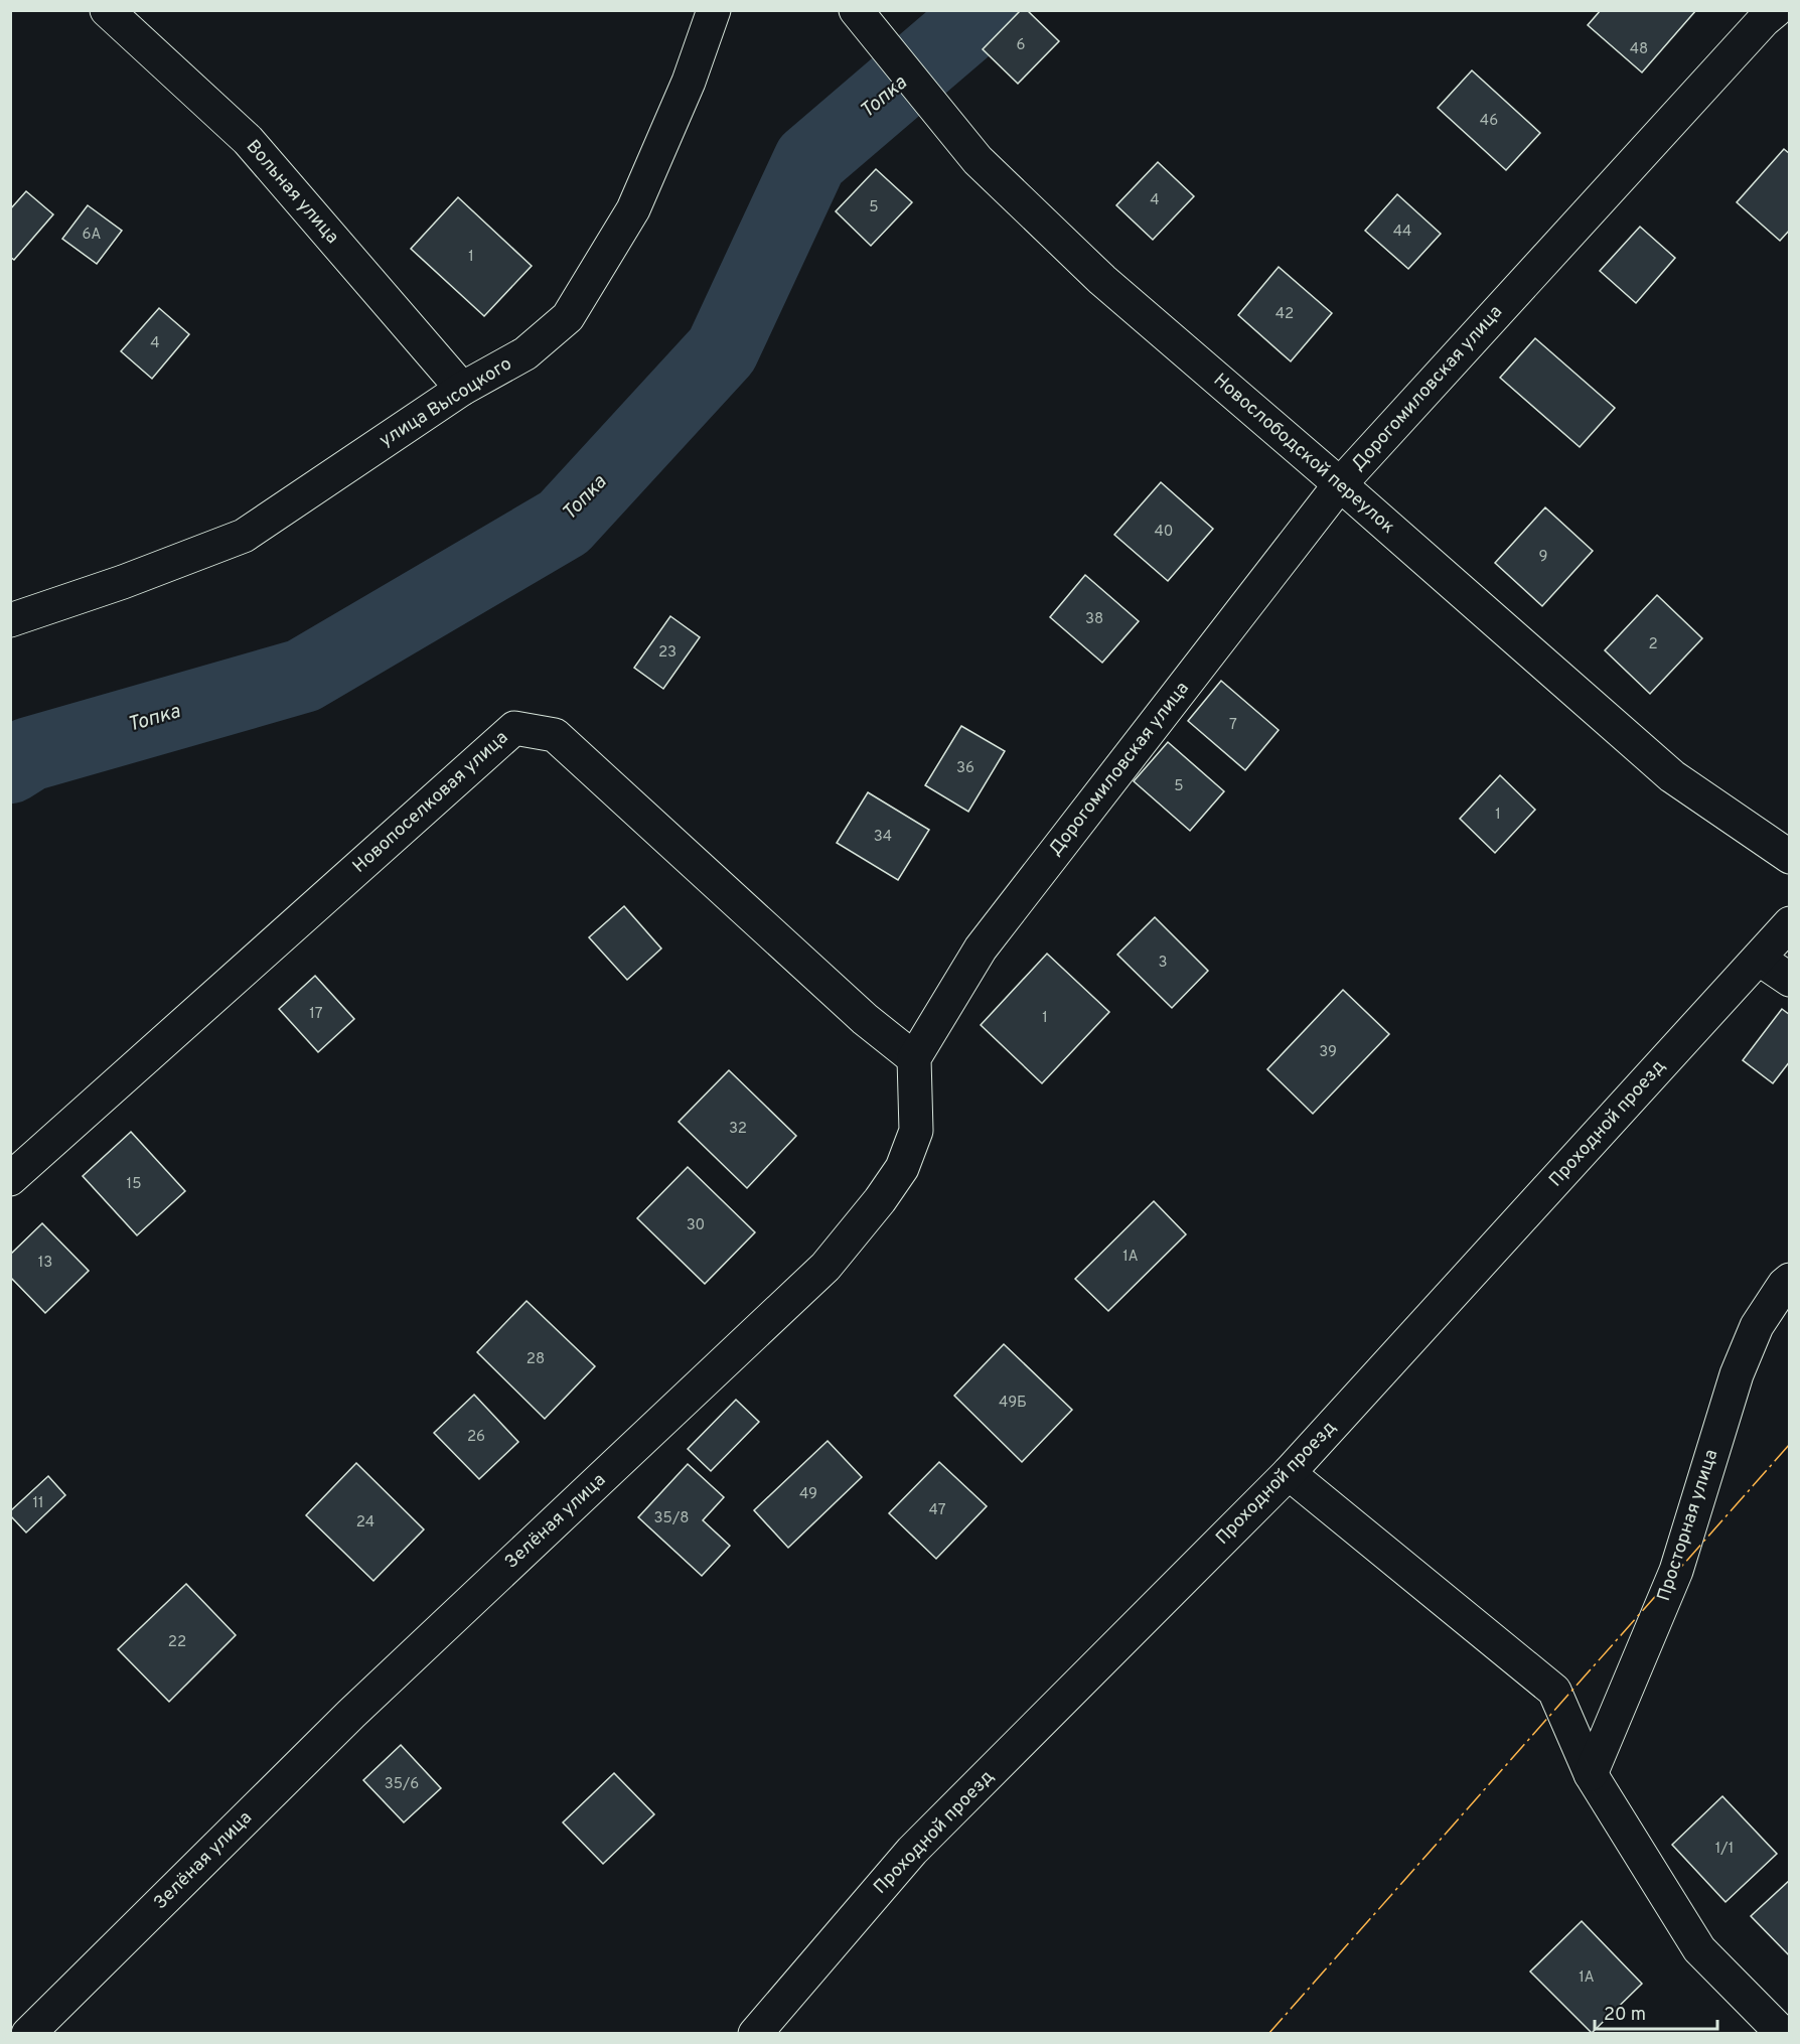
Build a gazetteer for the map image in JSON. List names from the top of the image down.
{
  "streets": {
    "street": [
      "Вольная улица",
      "Дорогомиловская улица",
      "улица Высоцкого",
      "Новослободской переулок",
      "Новопоселковая улица",
      "Проходной проезд",
      "Зелёная улица",
      "Просторная улица"
    ]
  },
  "crossings": [
    ["Вольная улица", "улица Высоцкого"],
    ["Дорогомиловская улица", "Новослободской переулок"],
    ["Дорогомиловская улица", "Новопоселковая улица"],
    ["Дорогомиловская улица", "Зелёная улица"],
    ["Новопоселковая улица", "Зелёная улица"]
  ],
  "water": ["Топка"],
  "house_numbers": [
    "6",
    "48",
    "46",
    "4",
    "5",
    "44",
    "6А",
    "1",
    "42",
    "4",
    "40",
    "9",
    "38",
    "2",
    "23",
    "7",
    "36",
    "5",
    "1",
    "34",
    "3",
    "17",
    "1",
    "39",
    "32",
    "15",
    "30",
    "1А",
    "13",
    "28",
    "49Б",
    "26",
    "49",
    "11",
    "47",
    "35/8",
    "24",
    "22",
    "35/6",
    "1/1",
    "1А"
  ],
  "scale_bar": "20 m"
}
